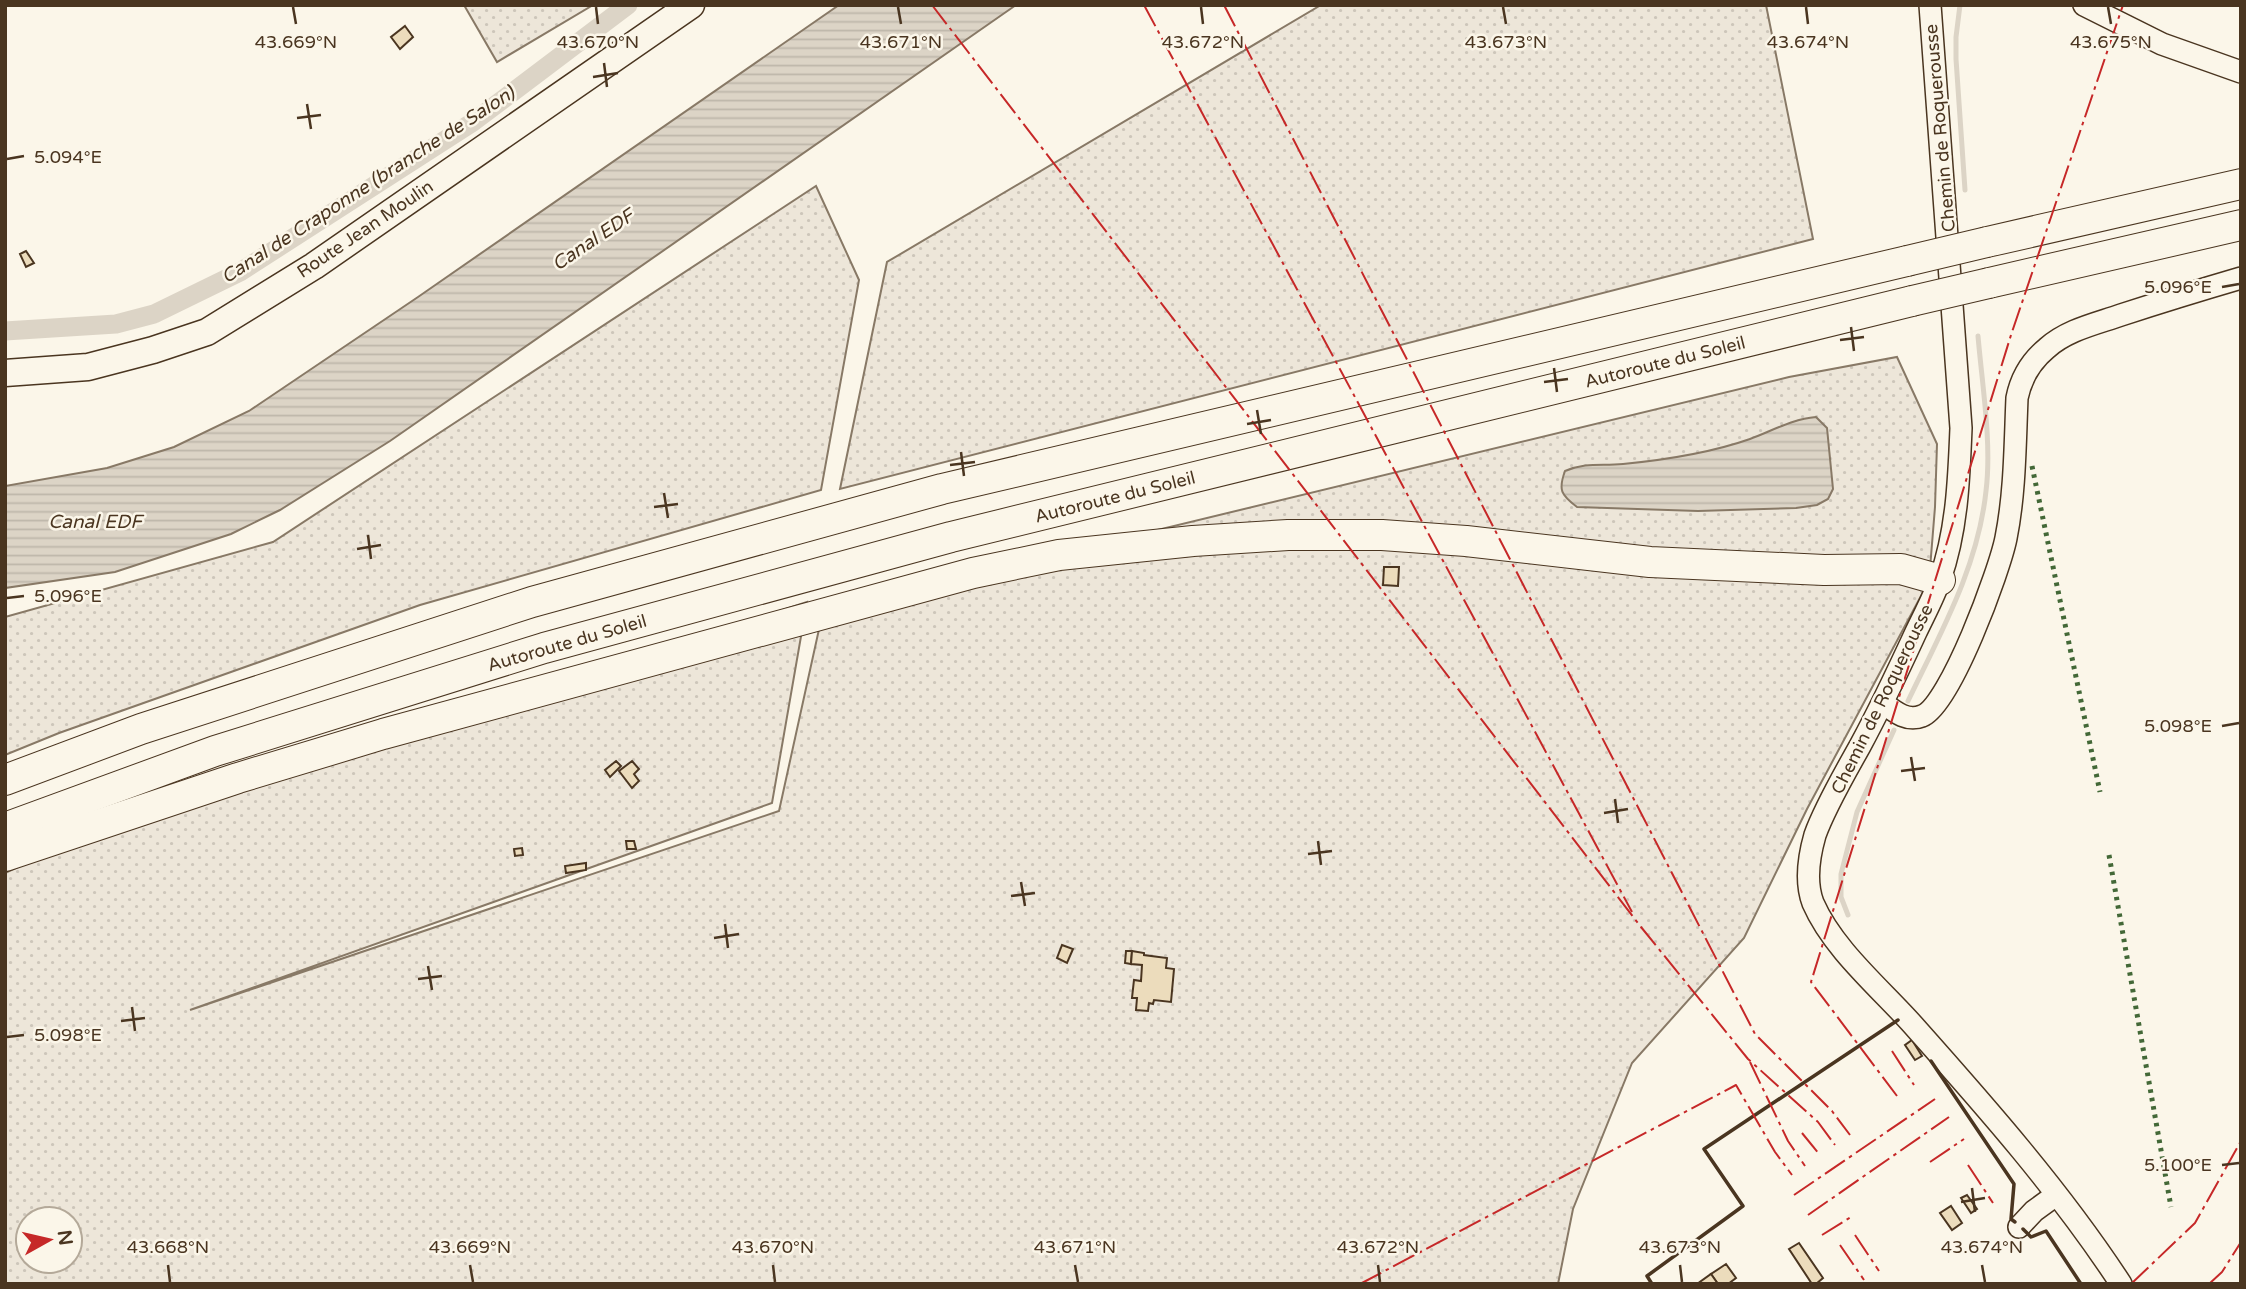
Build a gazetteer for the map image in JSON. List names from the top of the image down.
{
  "streets": {
    "highway": ["Autoroute du Soleil"],
    "main road": ["Route Jean Moulin"],
    "street": ["Chemin de Roquerousse"]
  },
  "water": ["Canal de Craponne (branche de Salon)", "Canal EDF"],
  "north": "right",
  "coordinates": [
    "43.669°N",
    "43.670°N",
    "43.671°N",
    "43.672°N",
    "43.673°N",
    "43.674°N",
    "43.675°N",
    "5.094°E",
    "5.096°E",
    "5.098°E",
    "5.100°E",
    "43.668°N"
  ]
}
